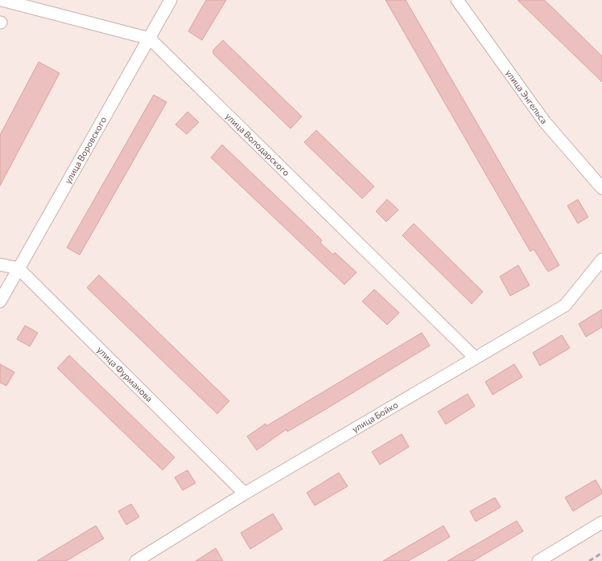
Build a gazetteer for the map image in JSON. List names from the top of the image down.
{
  "streets": {
    "street": [
      "улица Энгельса",
      "улица Володарского",
      "улица Воровского",
      "улица Фурманова",
      "улица Бойко"
    ]
  },
  "crossings": [
    ["улица Володарского", "улица Воровского"],
    ["улица Володарского", "улица Бойко"],
    ["улица Воровского", "улица Фурманова"],
    ["улица Фурманова", "улица Бойко"]
  ]
}
